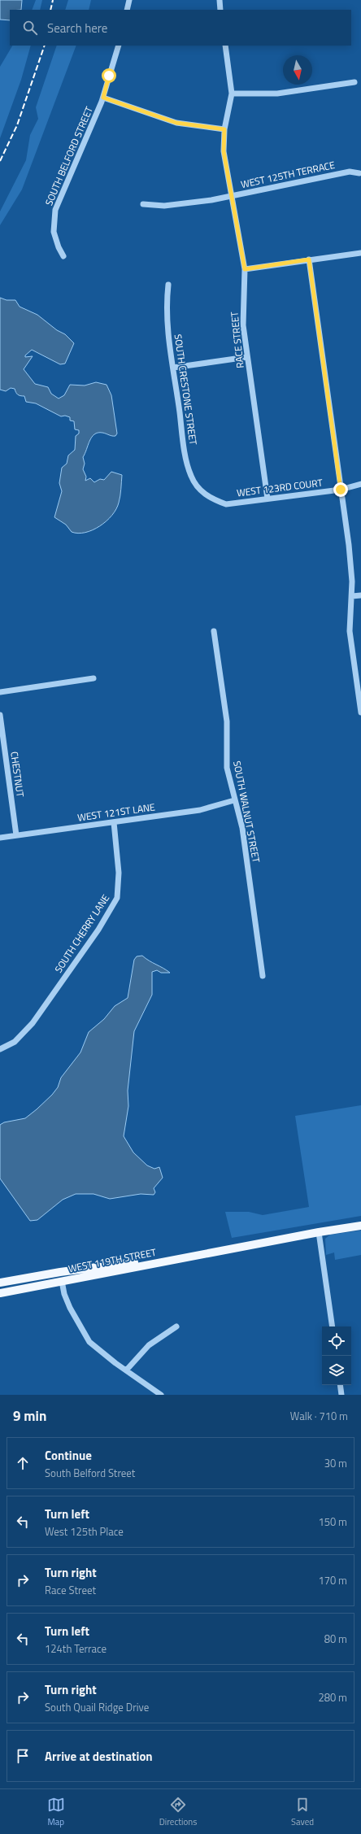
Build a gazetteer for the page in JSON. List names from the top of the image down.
{
  "streets": {
    "main road": ["WEST 119TH STREET"],
    "street": [
      "SOUTH BELFORD STREET",
      "WEST 125TH TERRACE",
      "RACE STREET",
      "SOUTH CRESTONE STREET",
      "WEST 123RD COURT",
      "CHESTNUT",
      "SOUTH WALNUT STREET",
      "WEST 121ST LANE",
      "SOUTH CHERRY LANE"
    ]
  },
  "crossings": [
    ["WEST 125TH TERRACE", "RACE STREET"],
    ["RACE STREET", "WEST 123RD COURT"],
    ["SOUTH CRESTONE STREET", "WEST 123RD COURT"],
    ["CHESTNUT", "WEST 121ST LANE"],
    ["SOUTH WALNUT STREET", "WEST 121ST LANE"],
    ["WEST 121ST LANE", "SOUTH CHERRY LANE"]
  ],
  "north": "bottom",
  "page": {
    "search": "Search here",
    "heading": ["9 min", "Walk · 710 m"],
    "list": [
      ["Continue", "South Belford Street", "30 m"],
      ["Turn left", "West 125th Place", "150 m"],
      ["Turn right", "Race Street", "170 m"],
      ["Turn left", "124th Terrace", "80 m"],
      ["Turn right", "South Quail Ridge Drive", "280 m"],
      "Arrive at destination"
    ],
    "nav": ["Map", "Directions", "Saved"]
  }
}
